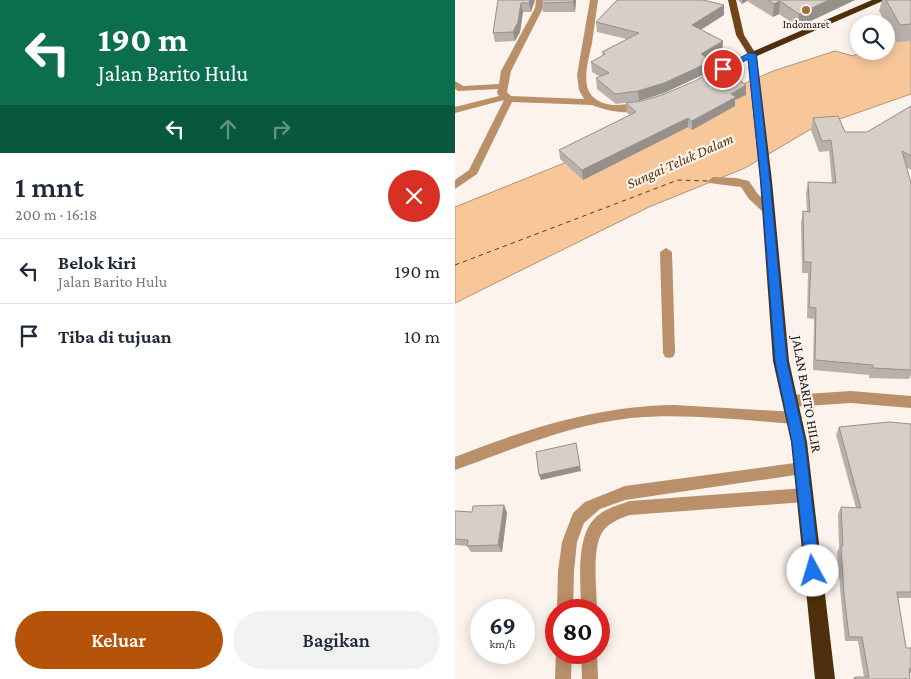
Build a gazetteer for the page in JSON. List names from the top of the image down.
{
  "streets": {
    "highway": ["JALAN BARITO HILIR"]
  },
  "water": ["Sungai Teluk Dalam"],
  "places": ["Indomaret"],
  "page": {
    "turn": ["190 m", "Jalan Barito Hulu"],
    "heading": ["1 mnt", "200 m · 16:18"],
    "list": [
      {
        "name": "Belok kiri",
        "note": "Jalan Barito Hulu",
        "value": "190 m"
      },
      {
        "name": "Tiba di tujuan",
        "value": "10 m"
      }
    ],
    "speed": "69 km/h",
    "limit": "80",
    "buttons": ["Keluar", "Bagikan"]
  }
}
